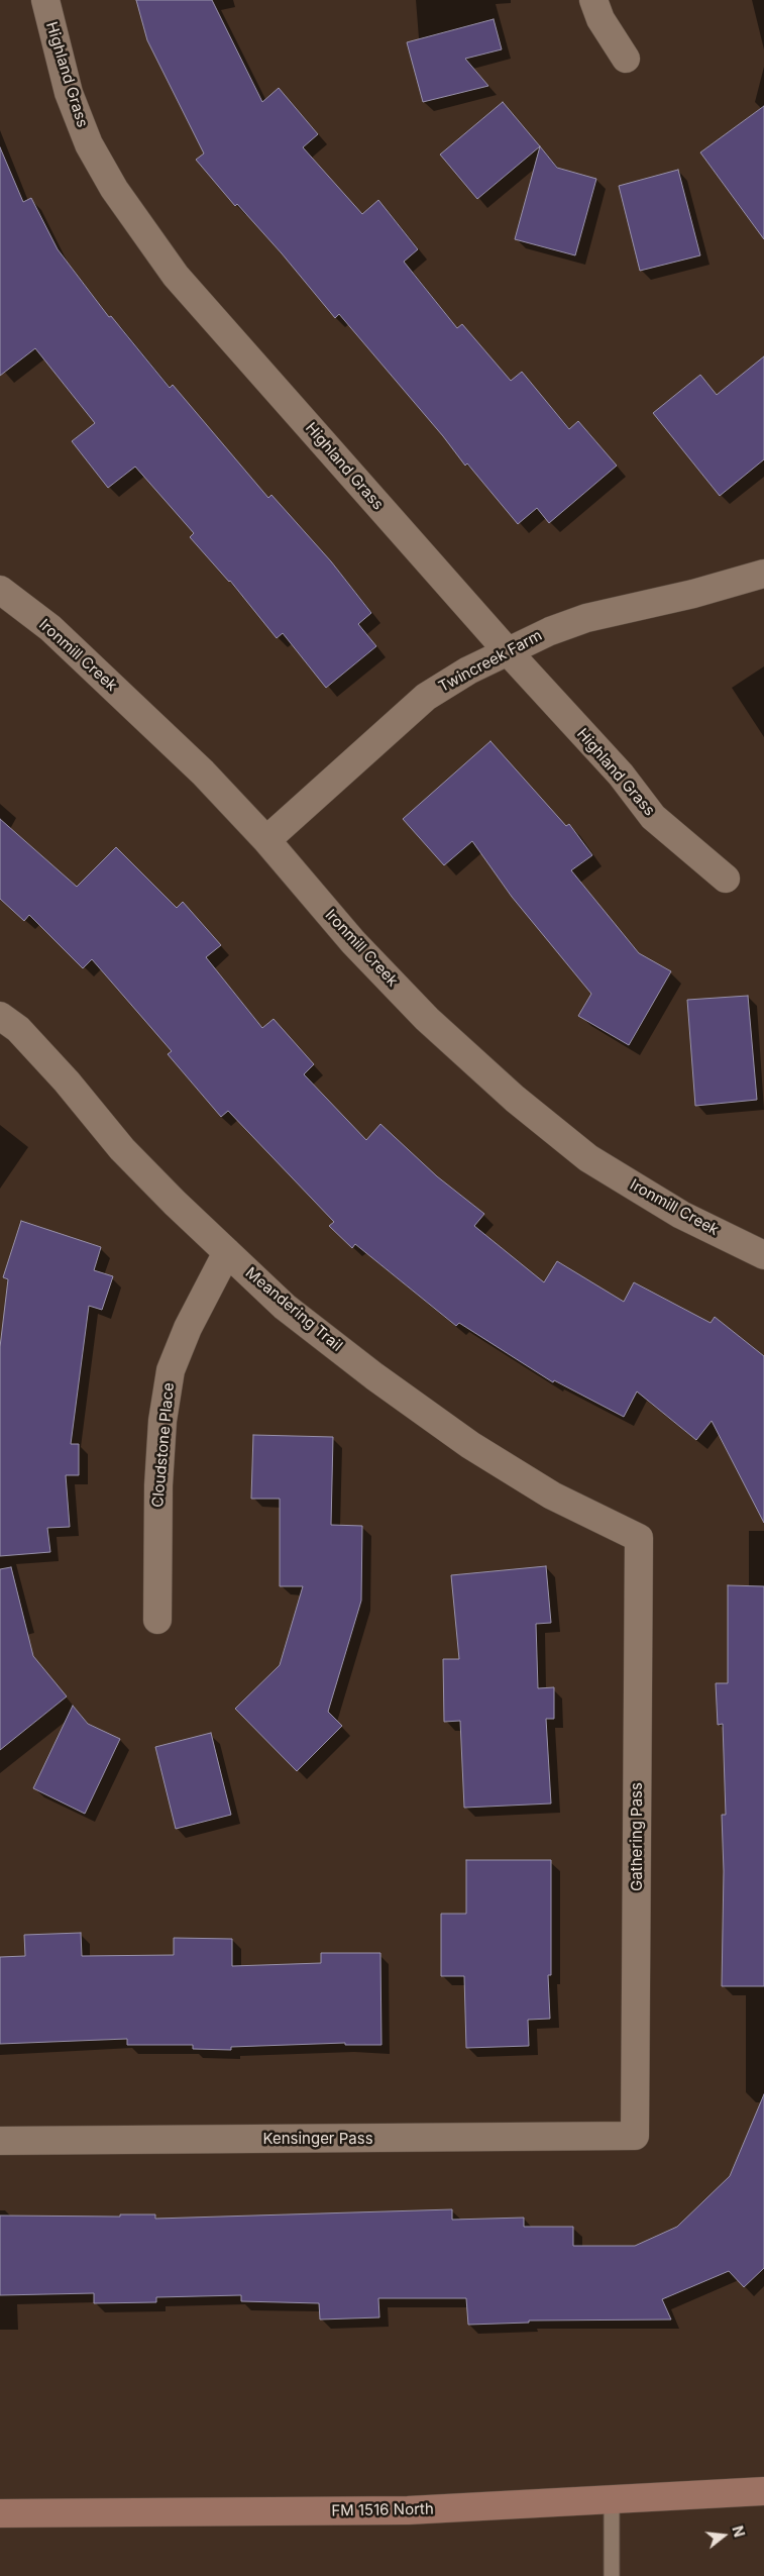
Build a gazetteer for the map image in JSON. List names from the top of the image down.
{
  "streets": {
    "main road": ["FM 1516 North"],
    "street": [
      "Highland Grass",
      "Ironmill Creek",
      "Twincreek Farm",
      "Meandering Trail",
      "Cloudstone Place",
      "Gathering Pass",
      "Kensinger Pass"
    ]
  },
  "crossings": [
    ["Highland Grass", "Twincreek Farm"],
    ["Ironmill Creek", "Twincreek Farm"],
    ["Meandering Trail", "Cloudstone Place"],
    ["Meandering Trail", "Gathering Pass"],
    ["Gathering Pass", "Kensinger Pass"]
  ],
  "north": "right"
}
